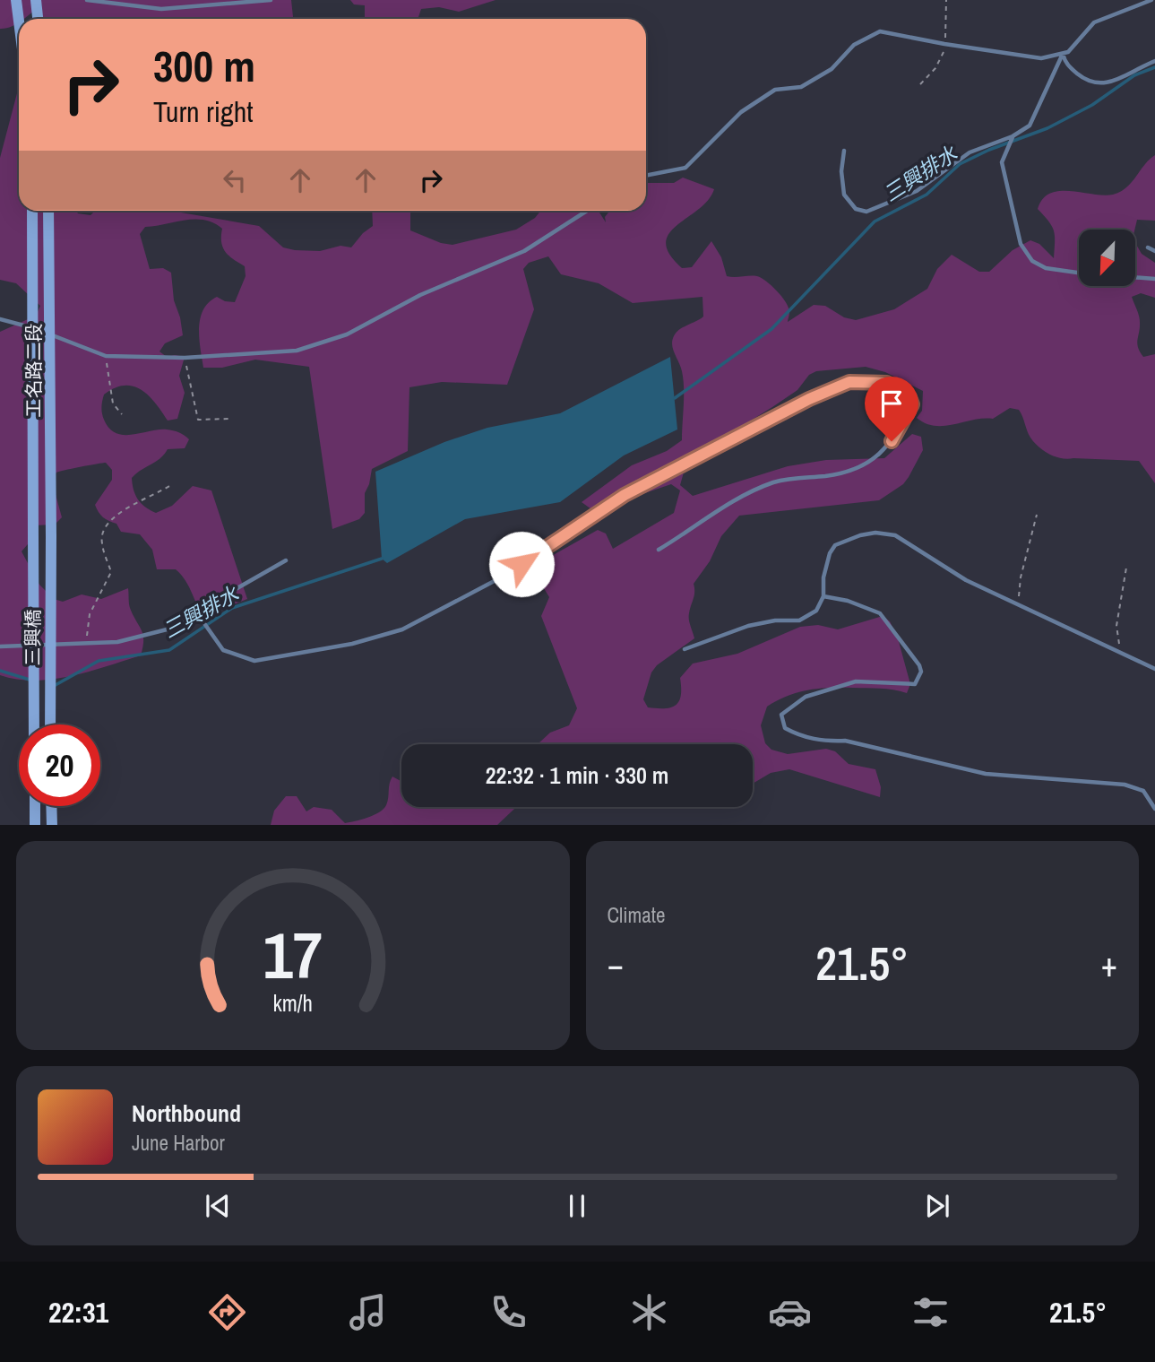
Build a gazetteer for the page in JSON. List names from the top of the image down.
{
  "streets": {
    "main road": ["工名路二段", "三興橋"]
  },
  "crossings": [
    ["工名路二段", "三興橋"]
  ],
  "water": ["三興排水"],
  "north": "bottom left",
  "page": {
    "turn": ["300 m", "Turn right"],
    "limit": "20",
    "trip": "22:32 · 1 min · 330 m",
    "tile": "Climate",
    "heat": ["−", "21.5°", "+"],
    "song": ["Northbound", "June Harbor"],
    "tabs": ["22:31", "21.5°"],
    "gauge": ["17", "km/h"]
  }
}
